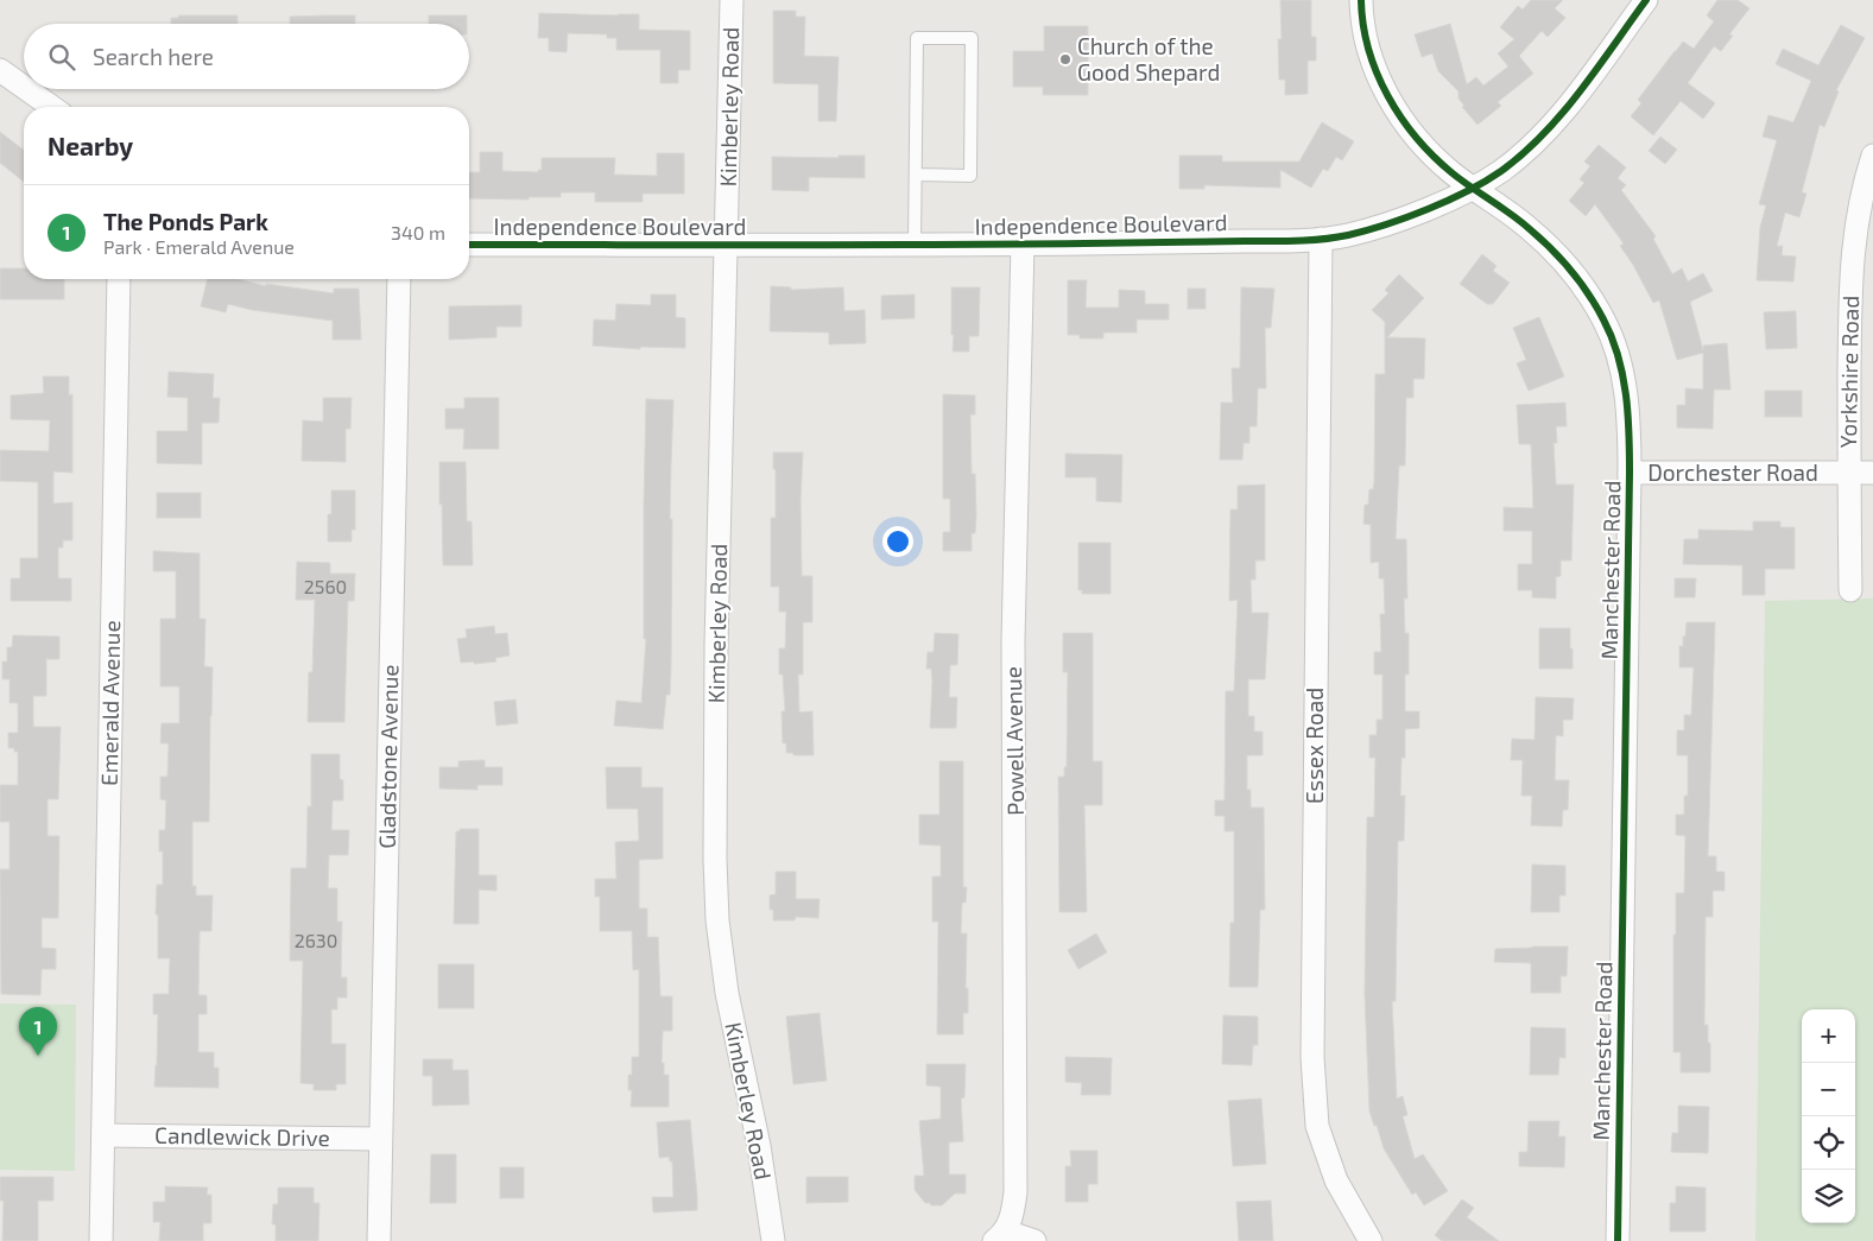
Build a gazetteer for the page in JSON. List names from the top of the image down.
{
  "streets": {
    "street": [
      "Kimberley Road",
      "Independence Boulevard",
      "Yorkshire Road",
      "Dorchester Road",
      "Manchester Road",
      "Emerald Avenue",
      "Powell Avenue",
      "Essex Road",
      "Gladstone Avenue",
      "Candlewick Drive"
    ]
  },
  "crossings": [
    ["Kimberley Road", "Independence Boulevard"],
    ["Independence Boulevard", "Manchester Road"],
    ["Independence Boulevard", "Powell Avenue"],
    ["Independence Boulevard", "Essex Road"],
    ["Yorkshire Road", "Dorchester Road"],
    ["Dorchester Road", "Manchester Road"],
    ["Emerald Avenue", "Candlewick Drive"],
    ["Gladstone Avenue", "Candlewick Drive"]
  ],
  "places": ["Church of the Good Shepard"],
  "house_numbers": ["2560", "2630"],
  "page": {
    "search": "Search here",
    "heading": "Nearby",
    "list": [
      {
        "mark": "1",
        "name": "The Ponds Park",
        "note": "Park · Emerald Avenue",
        "value": "340 m"
      }
    ],
    "pins": "1",
    "map_buttons": ["+", "−"]
  }
}
